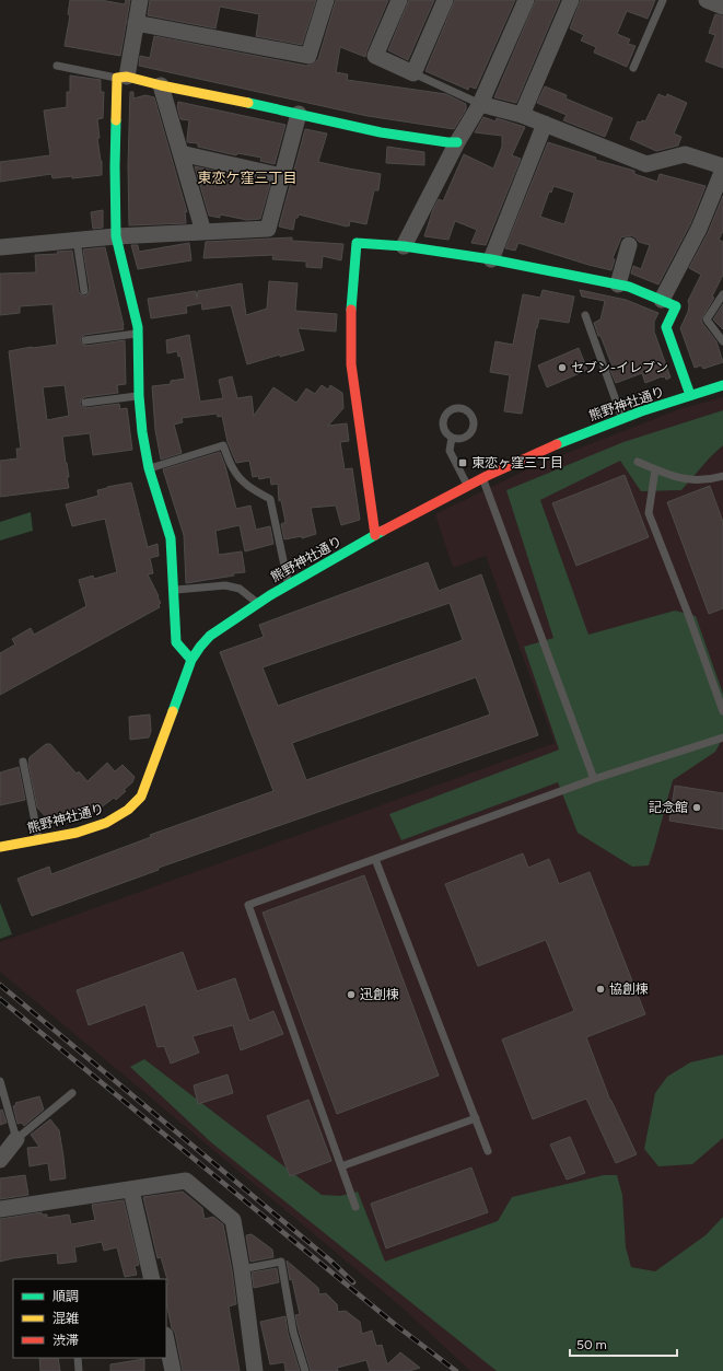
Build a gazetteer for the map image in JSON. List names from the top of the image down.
{
  "streets": {
    "street": ["熊野神社通り"]
  },
  "districts": ["東恋ケ窪三丁目"],
  "places": {
    "other": [
      "セブン-イレブン",
      "記念館",
      "協創棟",
      "迅創棟"
    ],
    "transit": ["東恋ヶ窪三丁目"]
  },
  "legend": ["順調", "混雑", "渋滞"],
  "scale_bar": "50 m"
}
